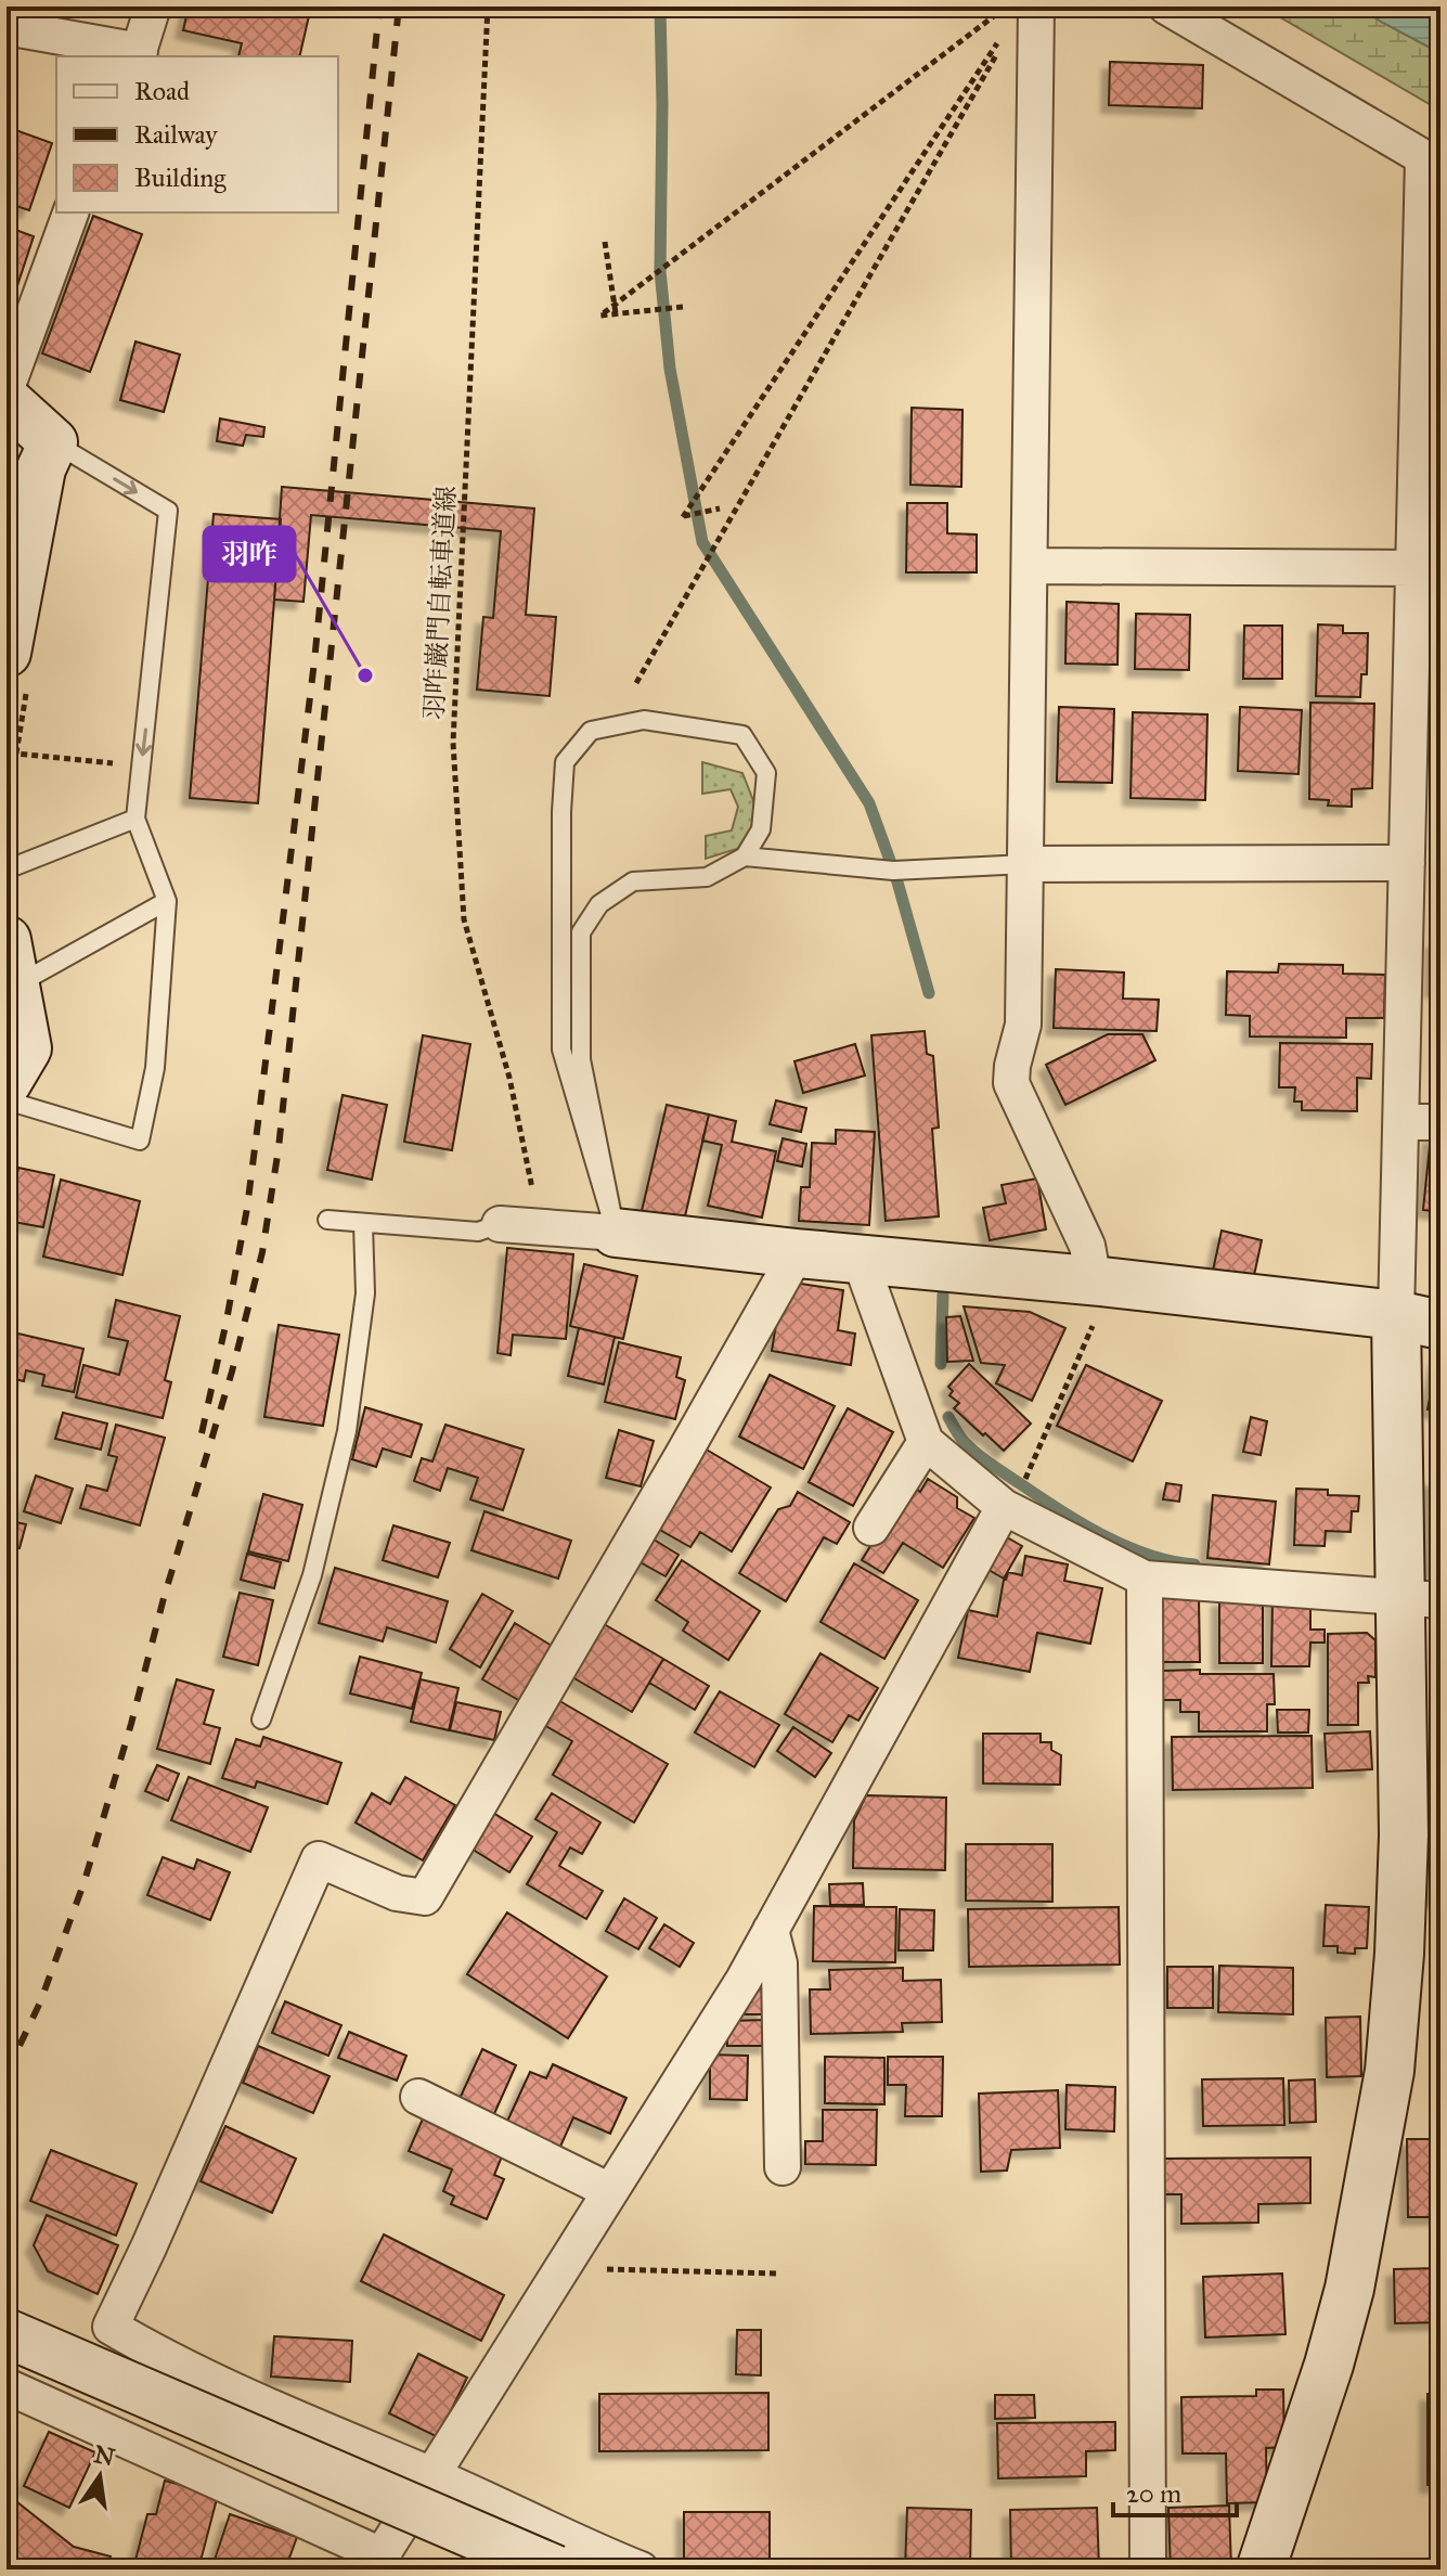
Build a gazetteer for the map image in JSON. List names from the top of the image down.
{
  "streets": {
    "path": ["羽咋巌門自転車道線"]
  },
  "places": ["羽咋"],
  "legend": ["Road", "Railway", "Building"],
  "scale_bar": "20 m",
  "north": "top"
}
